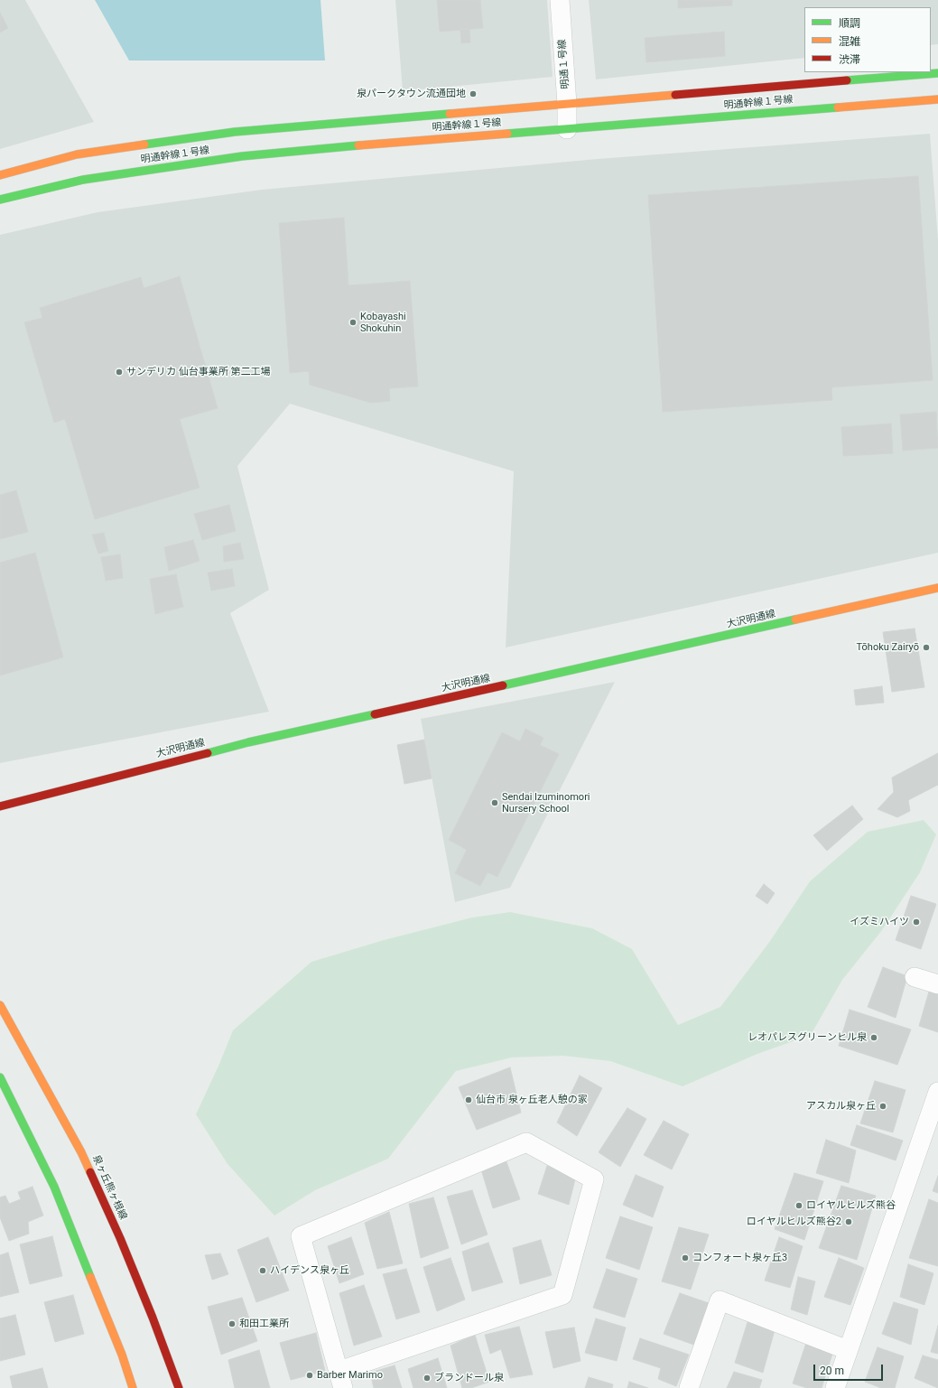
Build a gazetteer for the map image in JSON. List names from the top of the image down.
{
  "streets": {
    "street": [
      "明通１号線",
      "明通幹線１号線",
      "大沢明通線",
      "泉ヶ丘熊ヶ根線"
    ]
  },
  "crossings": [
    ["明通１号線", "明通幹線１号線"]
  ],
  "places": [
    "泉パークタウン流通団地",
    "Kobayashi Shokuhin",
    "サンデリカ 仙台事業所 第二工場",
    "Tōhoku Zairyō",
    "Sendai Izuminomori Nursery School",
    "イズミハイツ",
    "レオパレスグリーンヒル泉",
    "仙台市 泉ヶ丘老人憩の家",
    "アスカル泉ヶ丘",
    "ロイヤルヒルズ熊谷",
    "ロイヤルヒルズ熊谷2",
    "コンフォート泉ヶ丘3",
    "ハイデンス泉ヶ丘",
    "和田工業所",
    "Barber Marimo",
    "ブランドール泉"
  ],
  "legend": ["順調", "混雑", "渋滞"],
  "scale_bar": "20 m"
}
